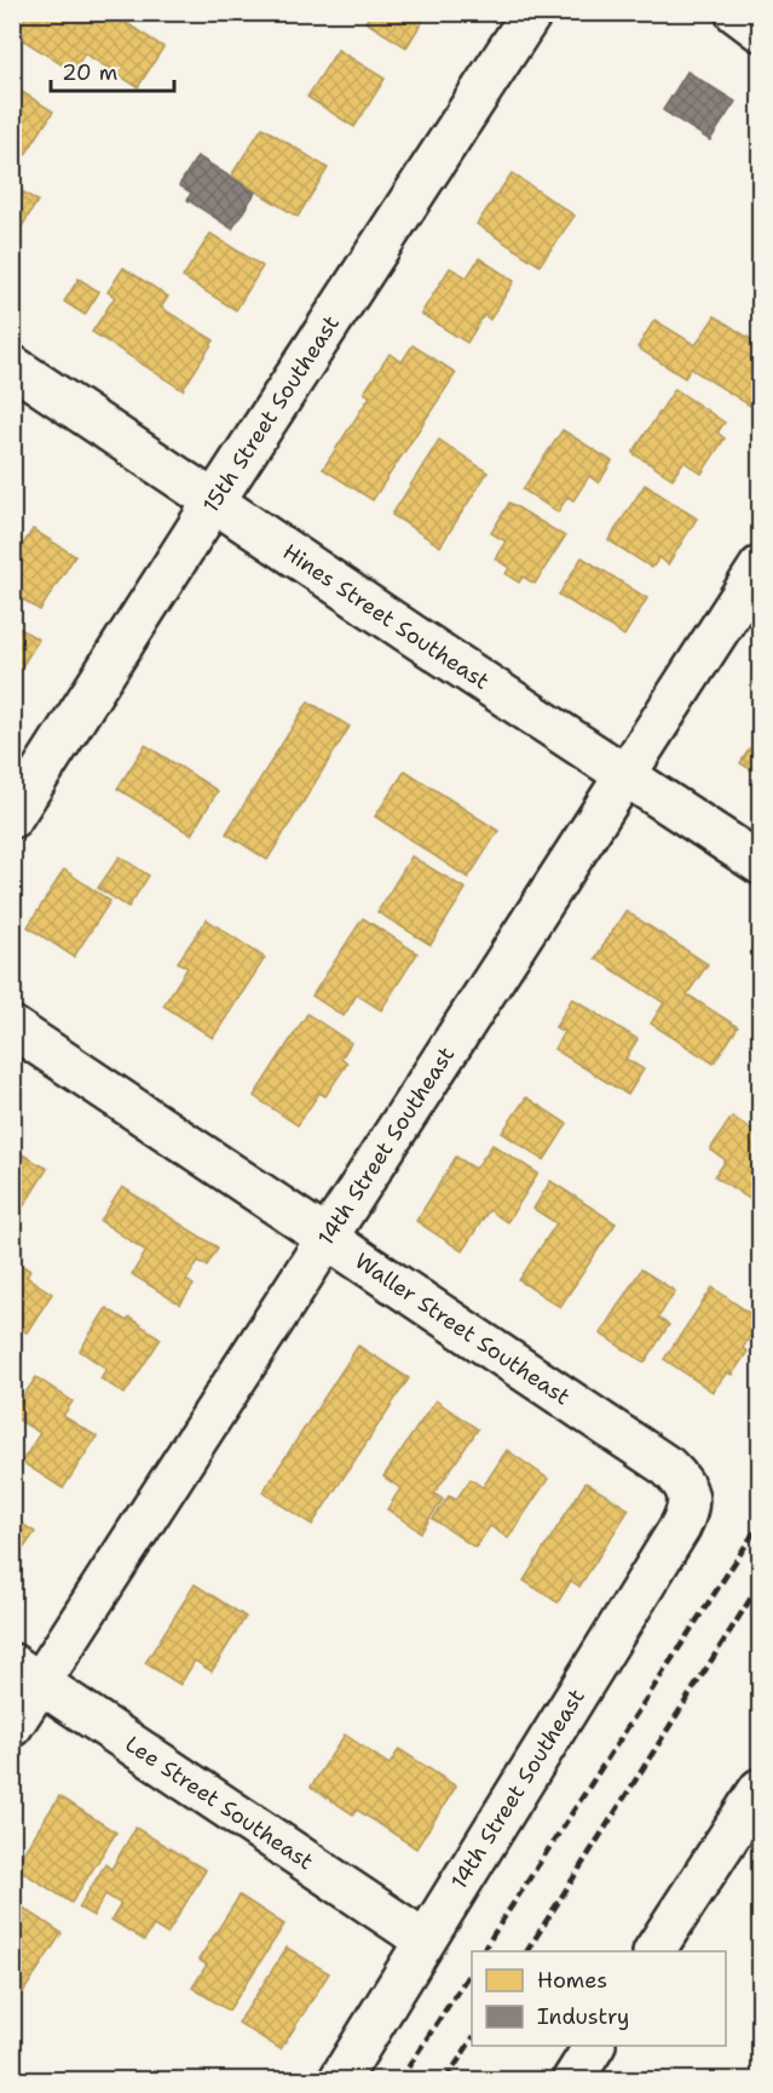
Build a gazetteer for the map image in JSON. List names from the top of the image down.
{
  "streets": {
    "street": [
      "15th Street Southeast",
      "Hines Street Southeast",
      "14th Street Southeast",
      "Waller Street Southeast",
      "Lee Street Southeast"
    ]
  },
  "crossings": [
    ["15th Street Southeast", "Hines Street Southeast"],
    ["Hines Street Southeast", "14th Street Southeast"],
    ["14th Street Southeast", "Waller Street Southeast"],
    ["14th Street Southeast", "Lee Street Southeast"]
  ],
  "legend": ["Homes", "Industry"],
  "scale_bar": "20 m"
}
